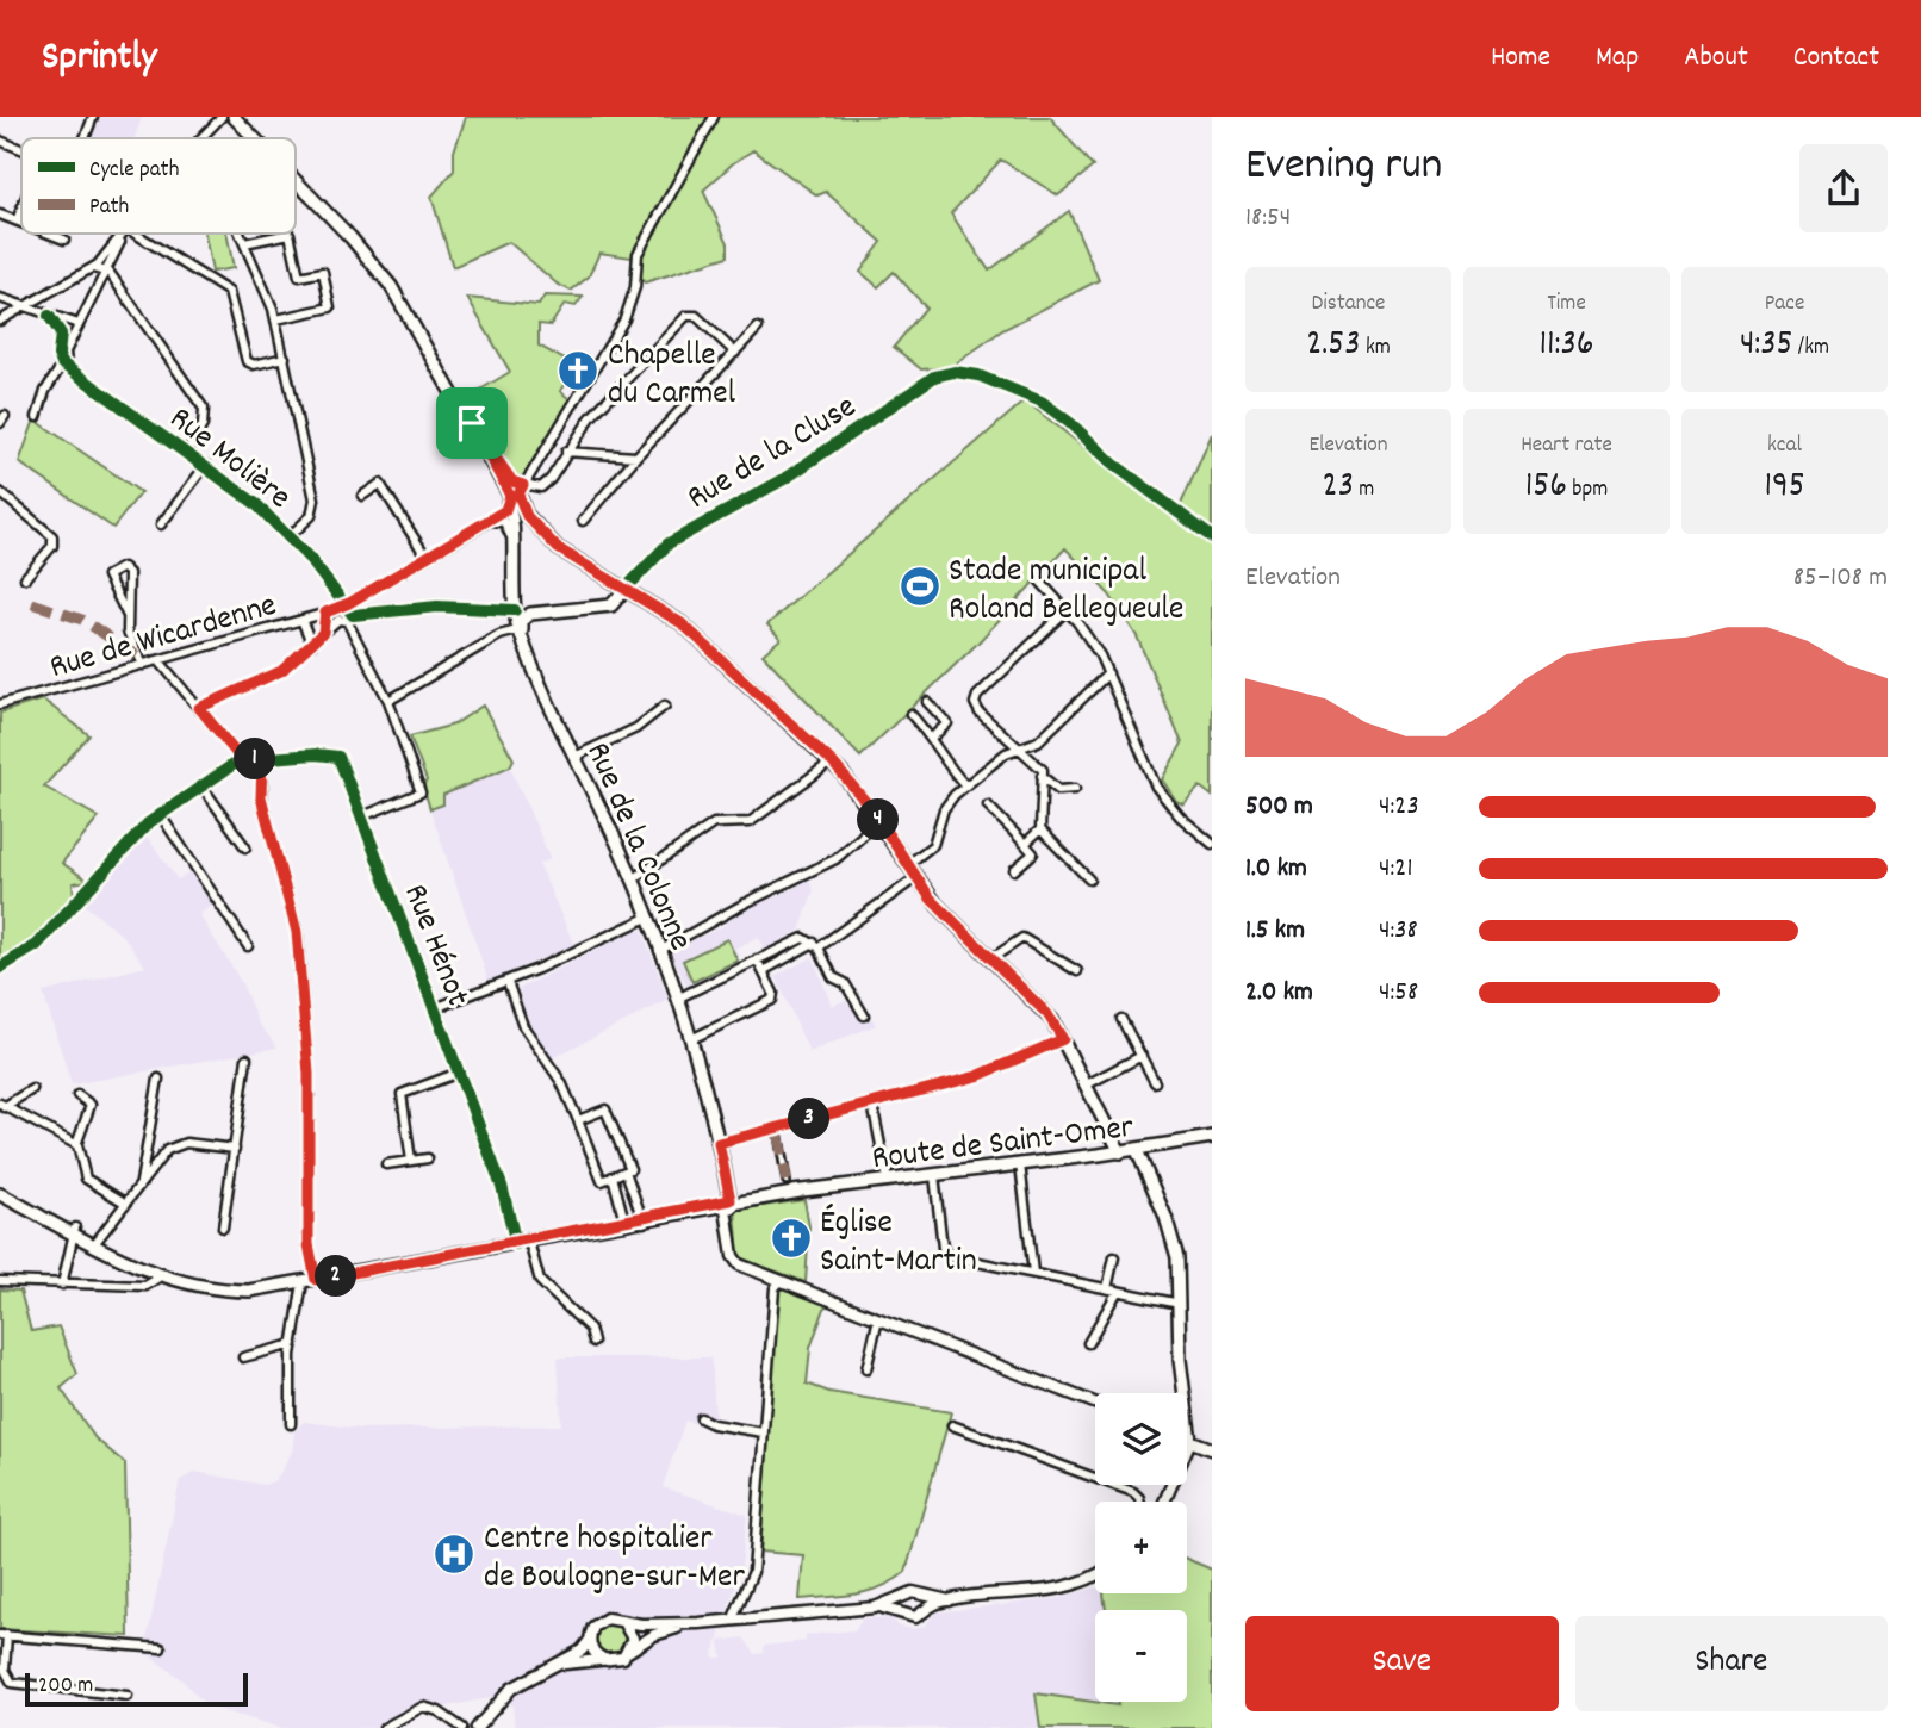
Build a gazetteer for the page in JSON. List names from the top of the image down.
{
  "streets": {
    "main road": ["Rue de la Colonne", "Route de Saint-Omer"],
    "street": [
      "Rue de la Cluse",
      "Rue Molière",
      "Rue de Wicardenne",
      "Rue Hénot"
    ]
  },
  "crossings": [
    ["Rue Molière", "Rue de Wicardenne"],
    ["Rue de Wicardenne", "Rue de la Colonne"],
    ["Rue de la Colonne", "Route de Saint-Omer"],
    ["Rue Hénot", "Route de Saint-Omer"]
  ],
  "places": {
    "church": ["Chapelle du Carmel", "Église Saint-Martin"],
    "sports": ["Stade municipal Roland Bellegueule"],
    "hospital": ["Centre hospitalier de Boulogne-sur-Mer"]
  },
  "legend": ["Cycle path", "Path"],
  "scale_bar": "200 m",
  "page": {
    "header": "Sprintly",
    "nav": [
      "Home",
      "Map",
      "About",
      "Contact"
    ],
    "heading": ["Evening run", "18:54"],
    "stats": [
      ["Distance", "2.53 km"],
      ["Time", "11:36"],
      ["Pace", "4:35 /km"],
      ["Elevation", "23 m"],
      ["Heart rate", "156 bpm"],
      ["kcal", "195"]
    ],
    "chart": ["Elevation", "85–108 m"],
    "pins": [
      "1",
      "4",
      "3",
      "2"
    ],
    "list": [
      {
        "name": "500 m",
        "note": "4:23"
      },
      {
        "name": "1.0 km",
        "note": "4:21"
      },
      {
        "name": "1.5 km",
        "note": "4:38"
      },
      {
        "name": "2.0 km",
        "note": "4:58"
      }
    ],
    "map_buttons": ["+", "−"],
    "buttons": ["Save", "Share"],
    "scale": "200 m"
  }
}
